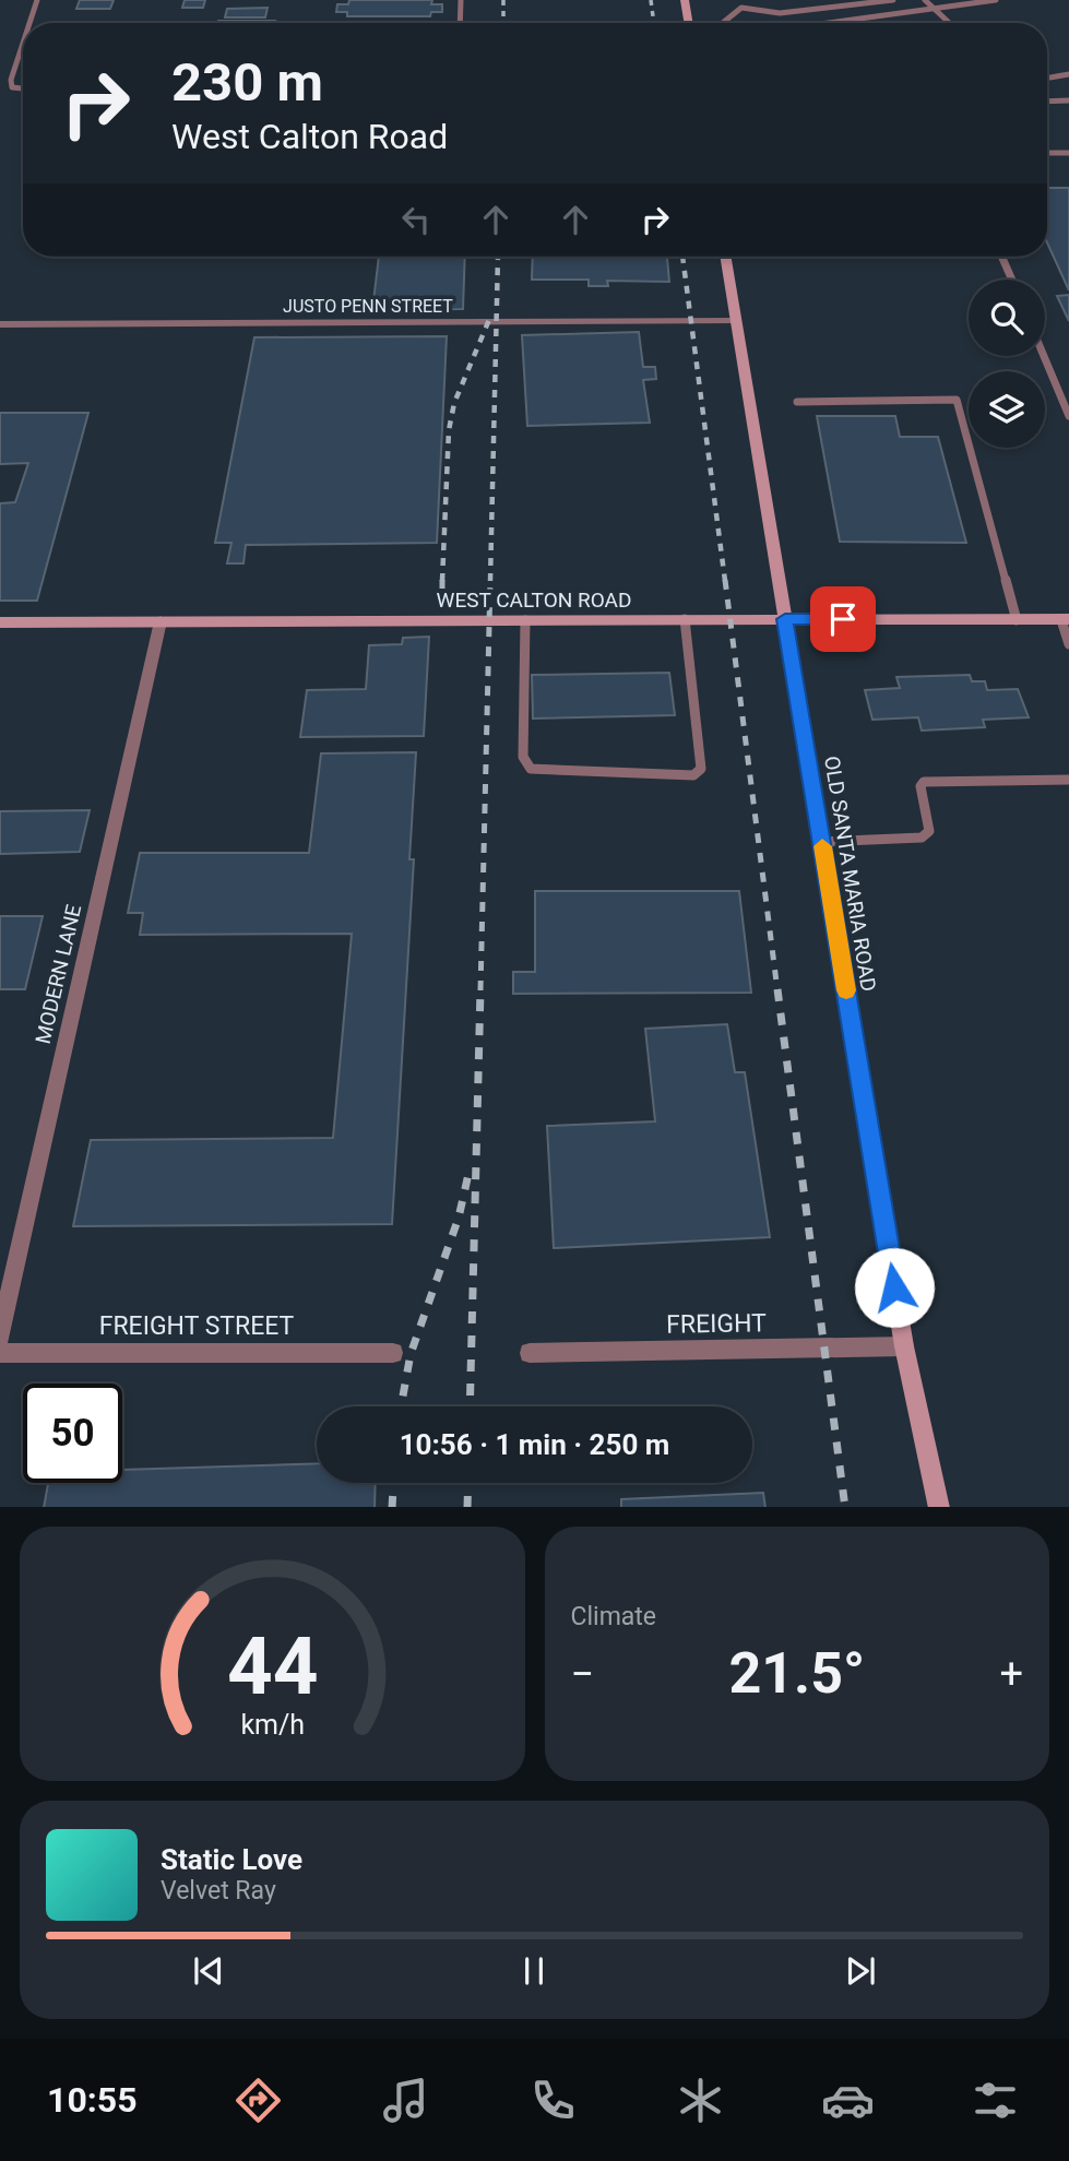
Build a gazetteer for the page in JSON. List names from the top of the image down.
{
  "streets": {
    "main road": ["WEST CALTON ROAD", "OLD SANTA MARIA ROAD"],
    "street": [
      "JUSTO PENN STREET",
      "MODERN LANE",
      "FREIGHT",
      "FREIGHT STREET"
    ]
  },
  "crossings": [
    ["JUSTO PENN STREET", "OLD SANTA MARIA ROAD"],
    ["WEST CALTON ROAD", "OLD SANTA MARIA ROAD"],
    ["WEST CALTON ROAD", "MODERN LANE"],
    ["OLD SANTA MARIA ROAD", "FREIGHT"]
  ],
  "page": {
    "turn": ["230 m", "West Calton Road"],
    "limit": "50",
    "trip": "10:56 · 1 min · 250 m",
    "tile": "Climate",
    "heat": ["−", "21.5°", "+"],
    "song": ["Static Love", "Velvet Ray"],
    "tabs": "10:55",
    "gauge": ["44", "km/h"]
  }
}
